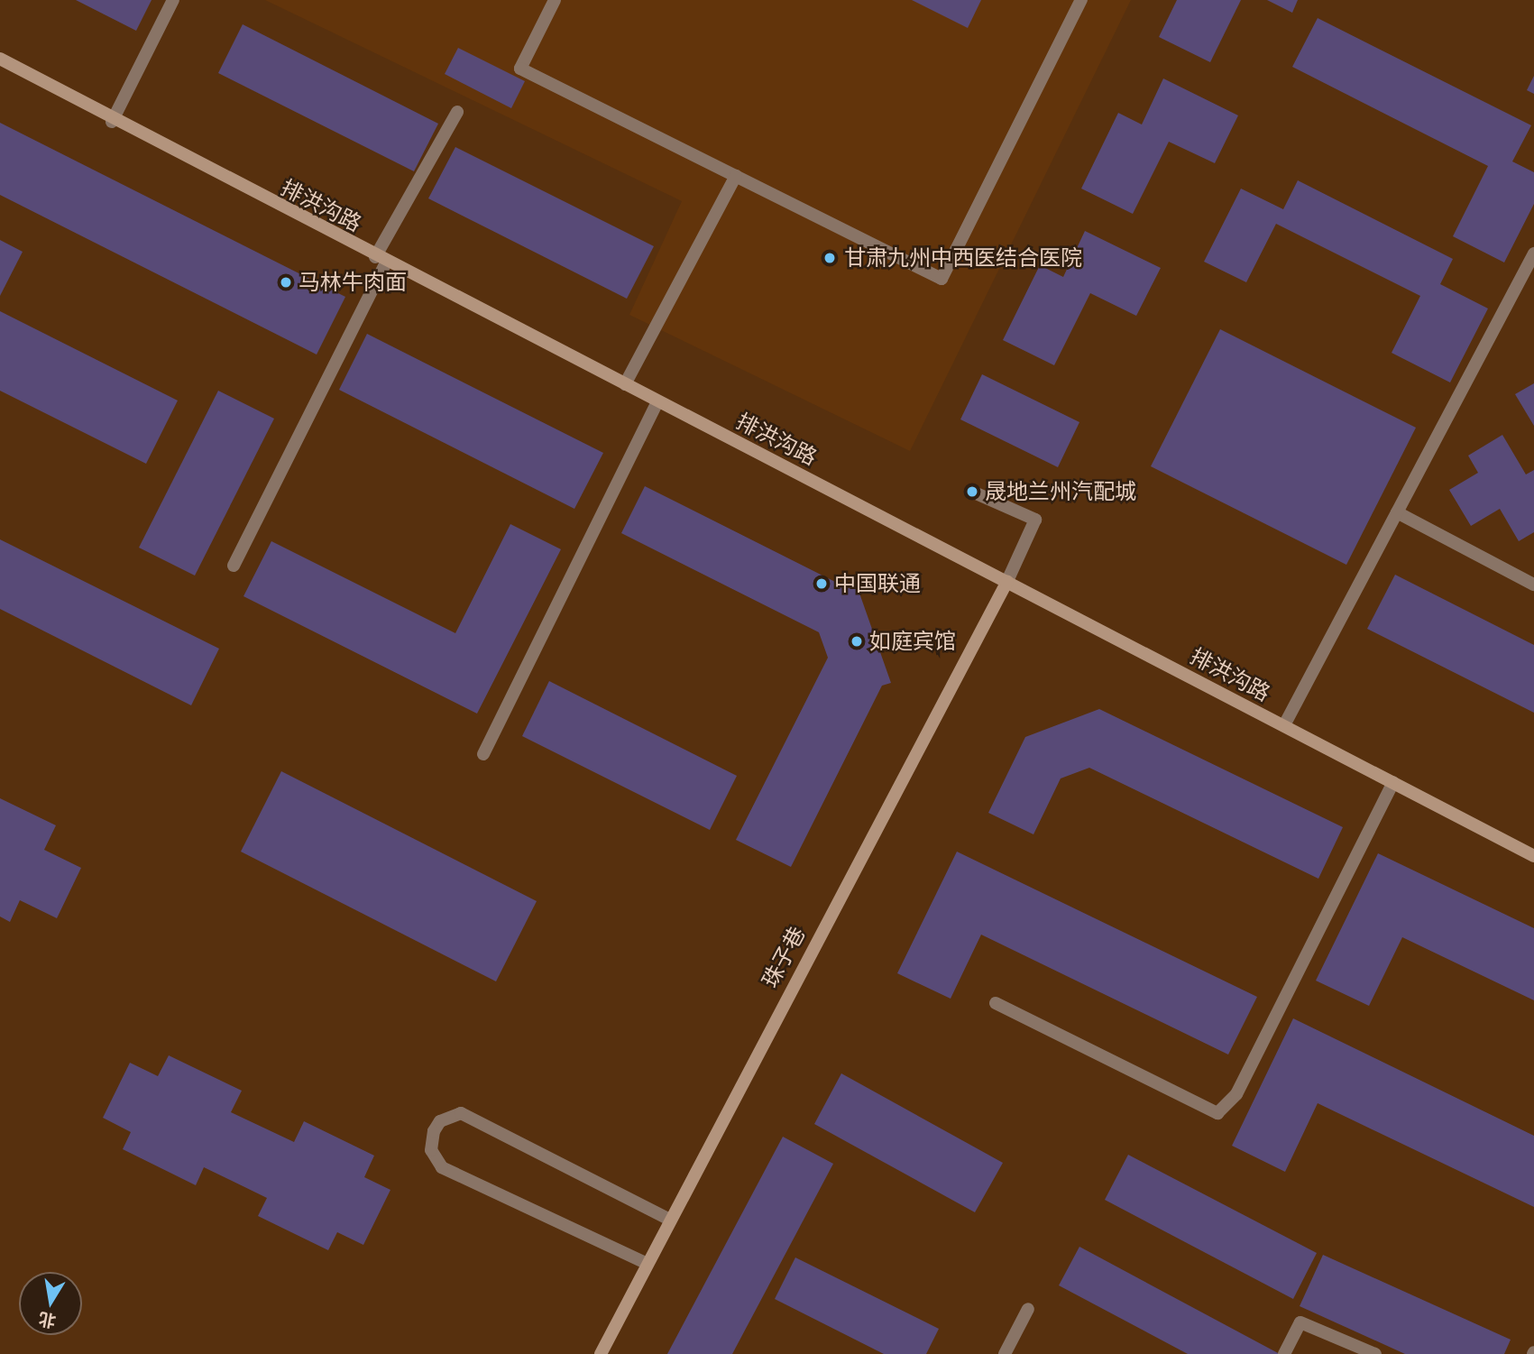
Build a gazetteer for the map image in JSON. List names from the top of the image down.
{
  "streets": {
    "main road": ["排洪沟路", "珠子巷"]
  },
  "crossings": [
    ["排洪沟路", "珠子巷"]
  ],
  "places": [
    "甘肃九州中西医结合医院",
    "马林牛肉面",
    "晟地兰州汽配城",
    "中国联通",
    "如庭宾馆"
  ],
  "north": "bottom"
}
